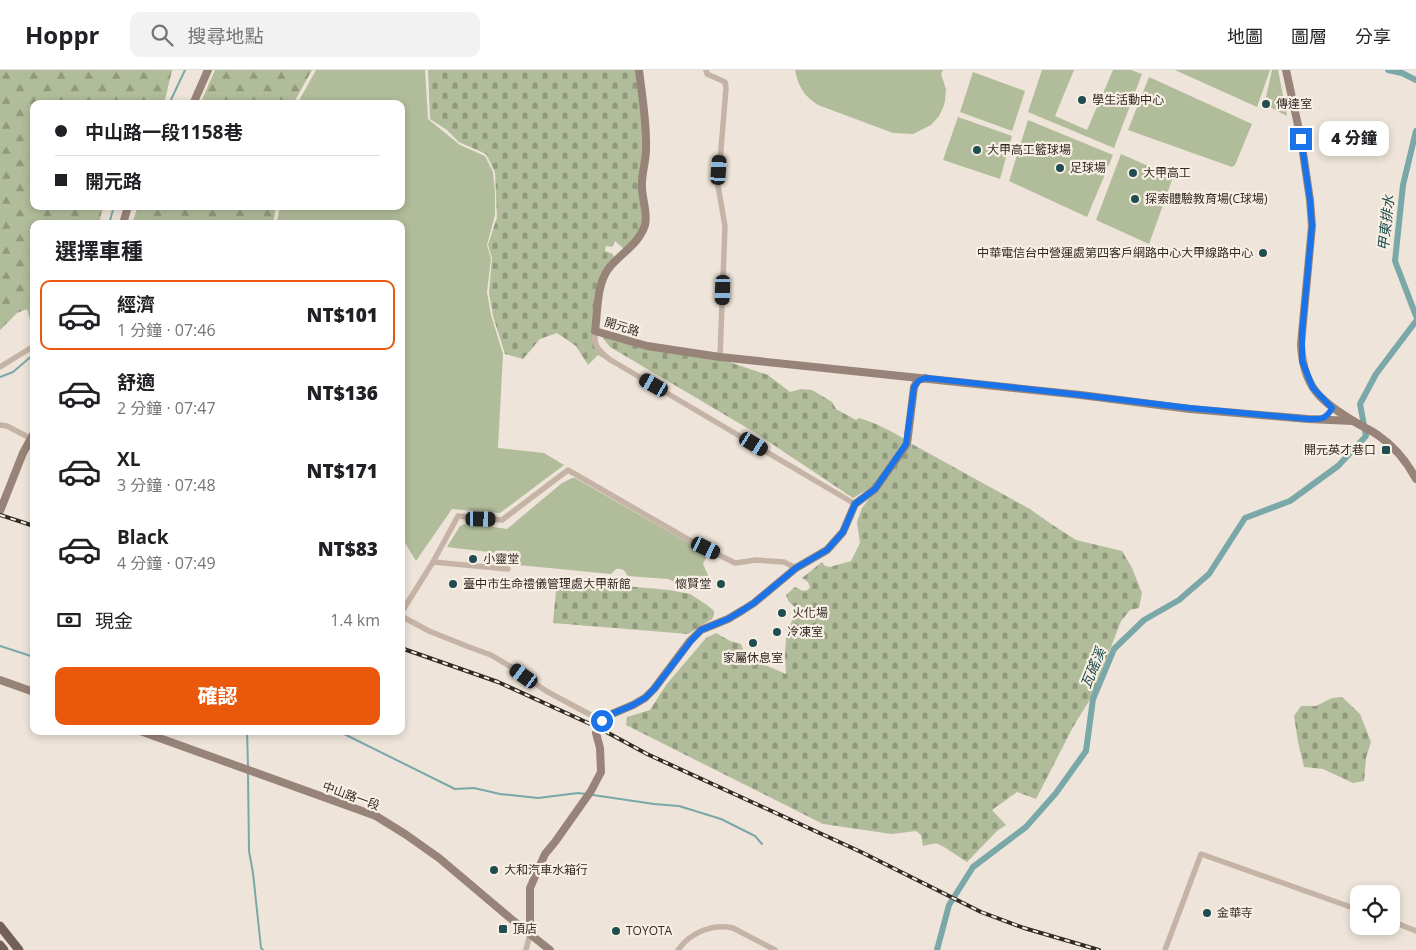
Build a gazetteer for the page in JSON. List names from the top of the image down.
{
  "streets": {
    "street": ["開元路", "中山路一段"]
  },
  "water": ["甲東排水", "瓦磘溪"],
  "places": {
    "other": [
      "學生活動中心",
      "傳達室",
      "大甲高工籃球場",
      "足球場",
      "大甲高工",
      "探索體驗教育場(C球場)",
      "中華電信台中營運處第四客戶網路中心大甲線路中心",
      "小靈堂",
      "臺中市生命禮儀管理處大甲新館",
      "懷賢堂",
      "火化場",
      "冷凍室",
      "家屬休息室",
      "大和汽車水箱行",
      "金華寺",
      "TOYOTA"
    ],
    "transit": ["開元英才巷口", "頂店"]
  },
  "page": {
    "header": "Hoppr",
    "search": "搜尋地點",
    "nav": ["地圖", "圖層", "分享"],
    "banner": ["中山路一段1158巷", "開元路"],
    "bubble": "4 分鐘",
    "heading": "選擇車種",
    "list": [
      {
        "name": "經濟",
        "note": "1 分鐘 · 07:46",
        "value": "NT$101"
      },
      {
        "name": "舒適",
        "note": "2 分鐘 · 07:47",
        "value": "NT$136"
      },
      {
        "name": "XL",
        "note": "3 分鐘 · 07:48",
        "value": "NT$171"
      },
      {
        "name": "Black",
        "note": "4 分鐘 · 07:49",
        "value": "NT$83"
      }
    ],
    "pay": ["現金", "1.4 km"],
    "buttons": "確認"
  }
}
